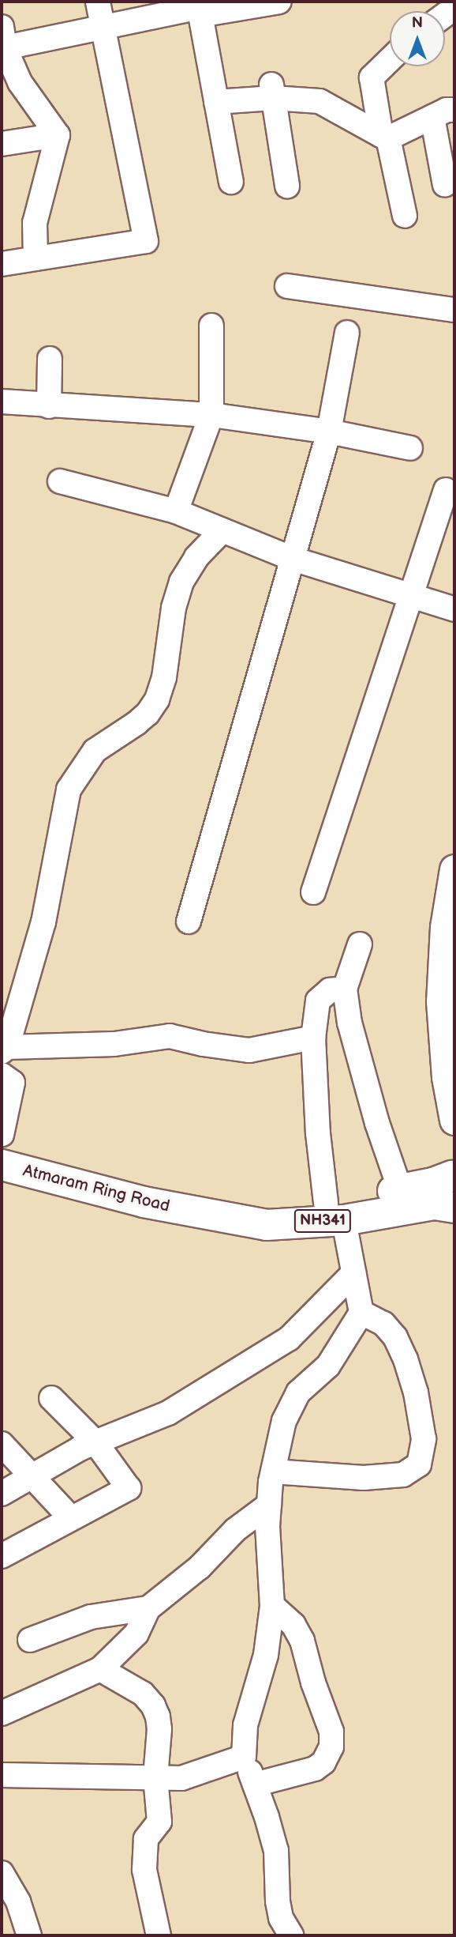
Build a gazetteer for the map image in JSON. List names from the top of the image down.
{
  "streets": {
    "highway": ["Atmaram Ring Road", "NH341"]
  },
  "crossings": [
    ["Atmaram Ring Road", "NH341"]
  ],
  "north": "top"
}
